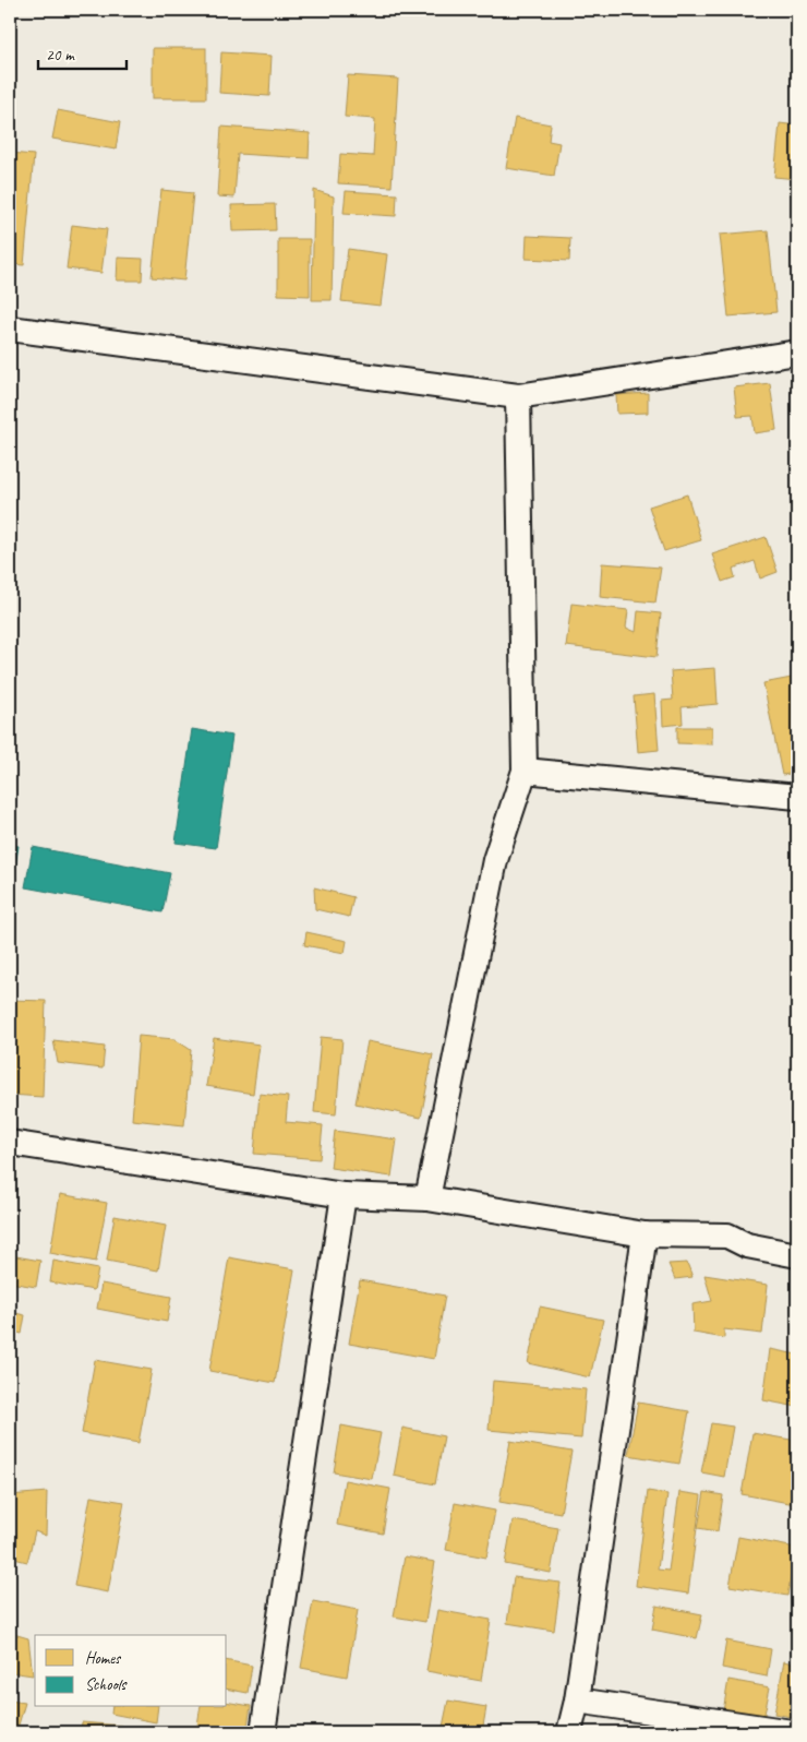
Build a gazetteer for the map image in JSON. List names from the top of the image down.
{
  "legend": ["Homes", "Schools"],
  "scale_bar": "20 m"
}
